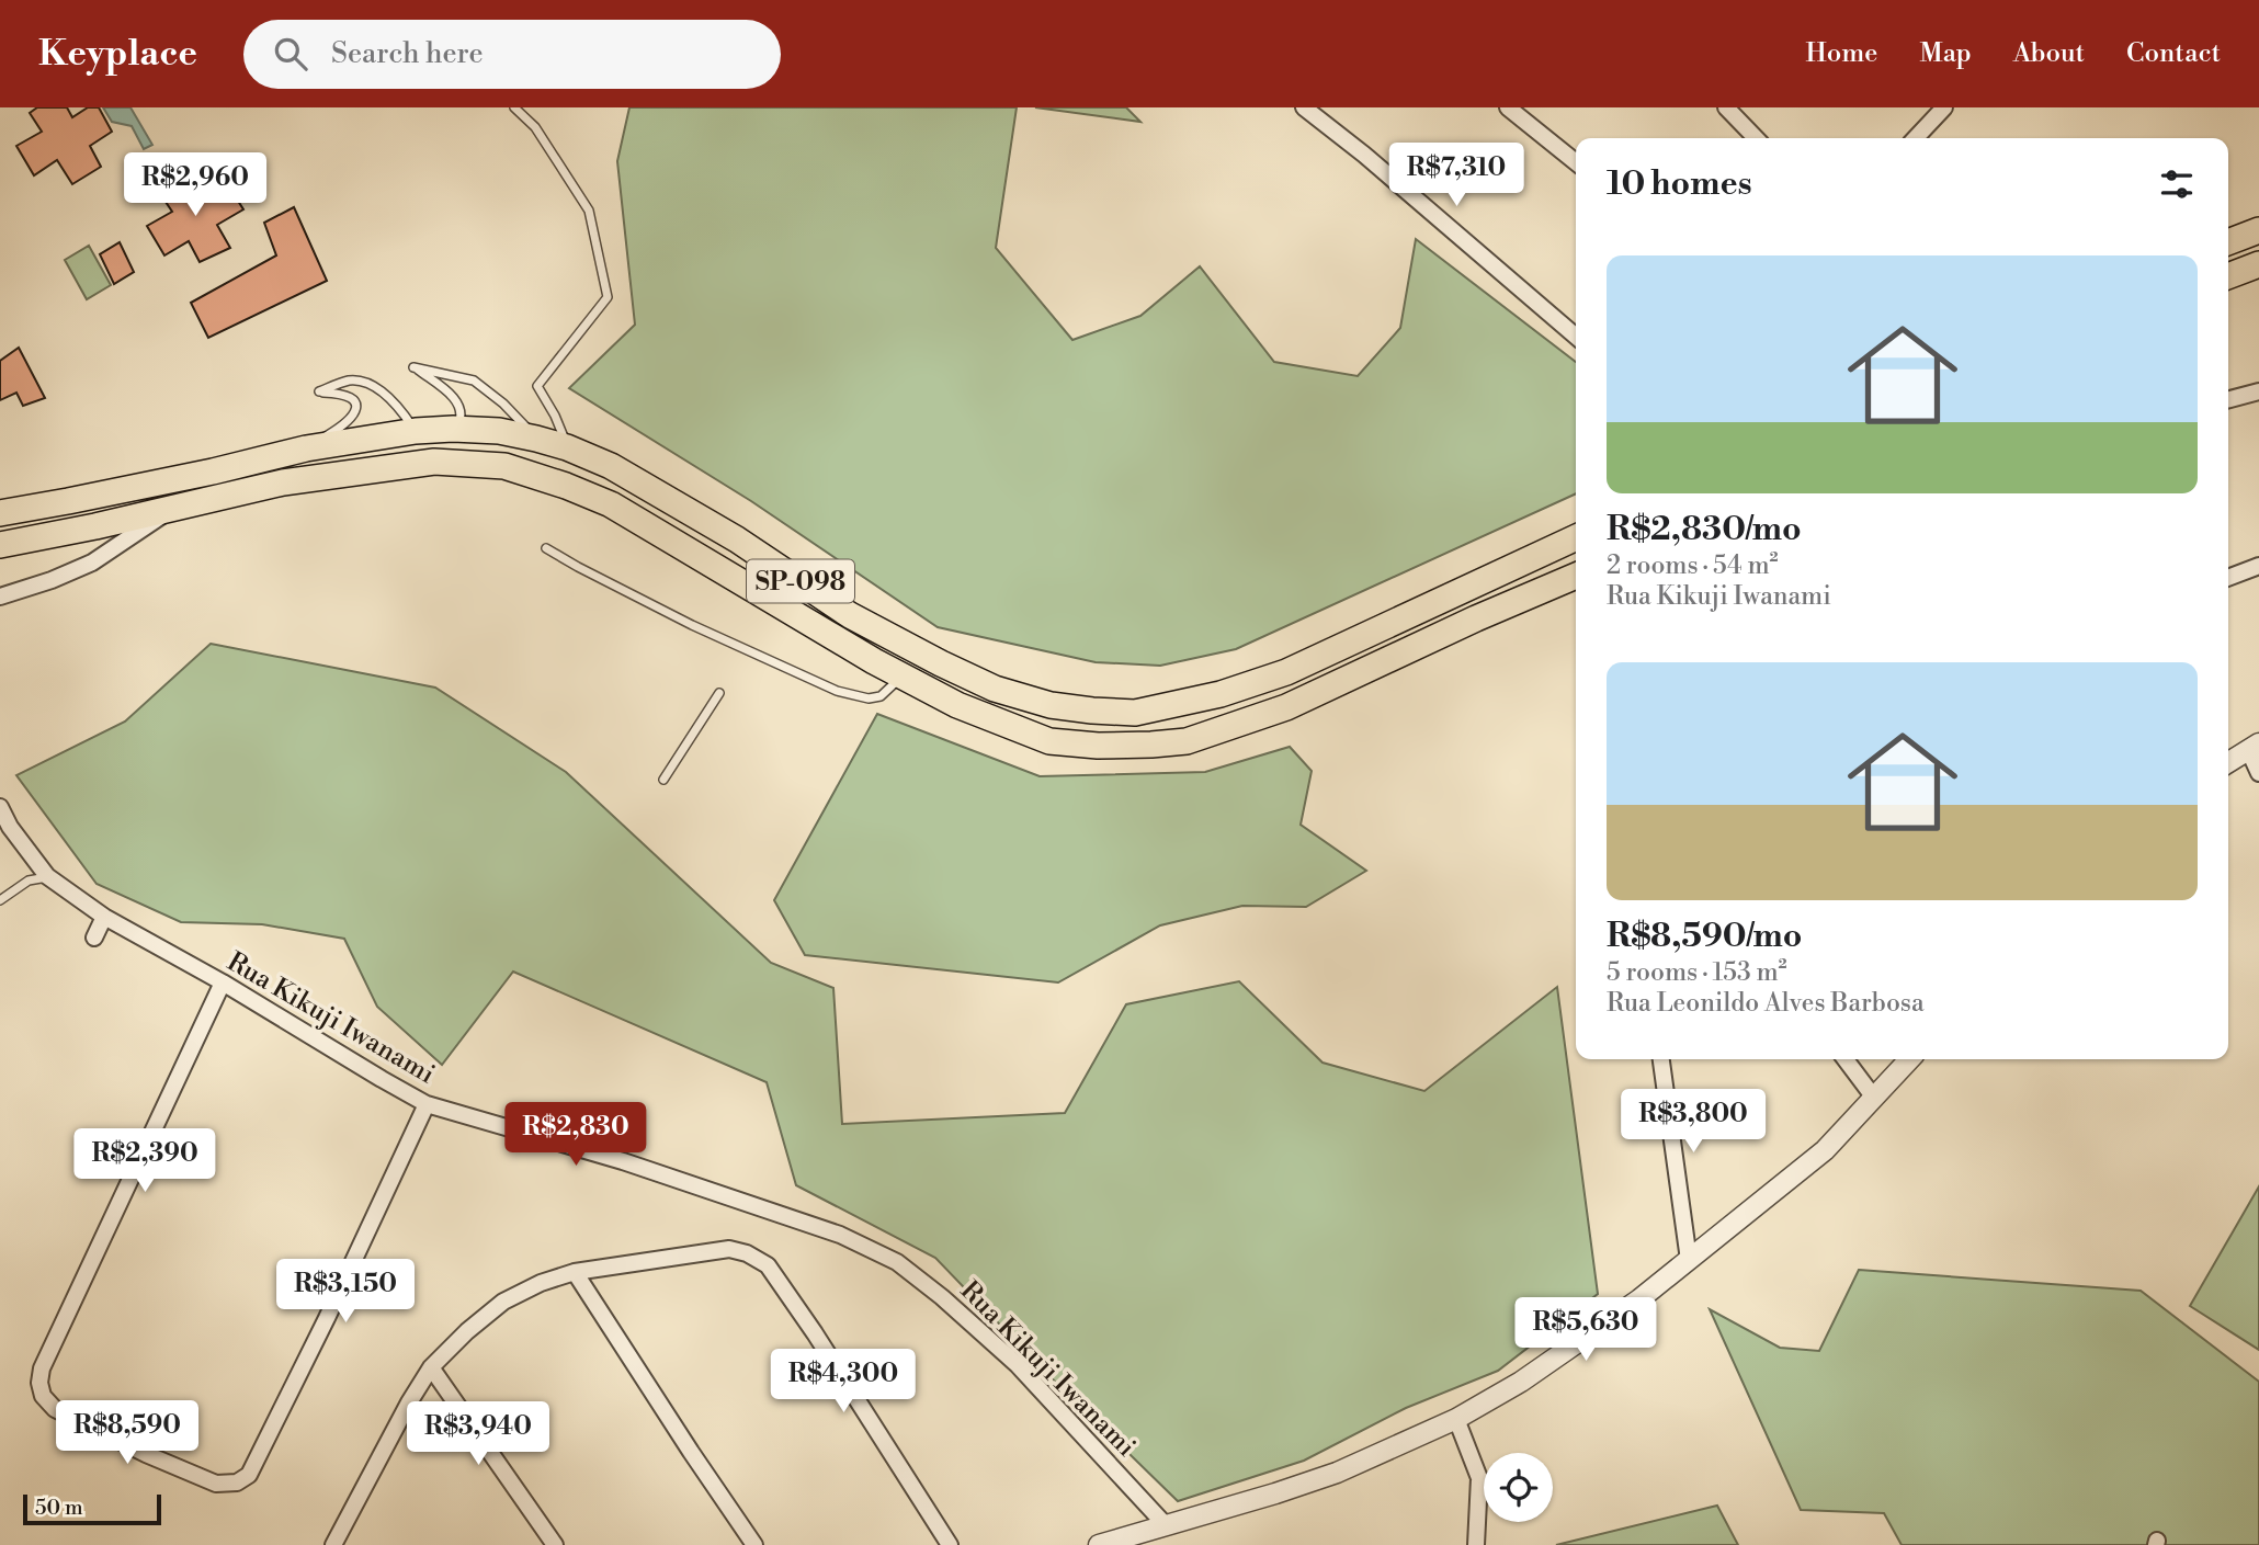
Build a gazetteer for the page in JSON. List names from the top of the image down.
{
  "streets": {
    "main road": ["SP-098"],
    "street": ["Rua Kikuji Iwanami"]
  },
  "scale_bar": "50 m",
  "page": {
    "header": "Keyplace",
    "search": "Search here",
    "nav": [
      "Home",
      "Map",
      "About",
      "Contact"
    ],
    "heading": "10 homes",
    "price": [
      "R$7,310",
      "R$2,960",
      "R$3,800",
      "R$2,830",
      "R$2,390",
      "R$3,150",
      "R$5,630",
      "R$4,300",
      "R$8,590",
      "R$3,940"
    ],
    "list": [
      {
        "name": "R$2,830/mo",
        "note": "2 rooms · 54 m² · Rua Kikuji Iwanami"
      },
      {
        "name": "R$8,590/mo",
        "note": "5 rooms · 153 m² · Rua Leonildo Alves Barbosa"
      }
    ],
    "scale": "50 m"
  }
}
